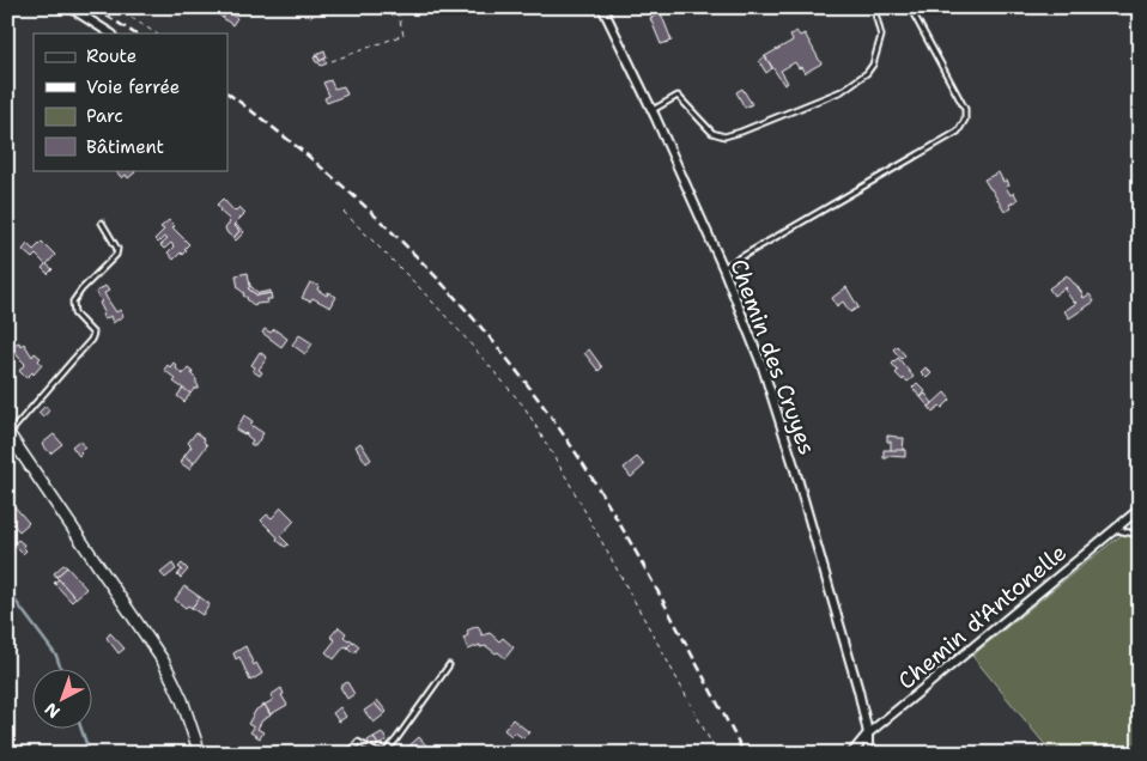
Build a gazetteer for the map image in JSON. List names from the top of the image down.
{
  "streets": {
    "street": ["Chemin des Cruyes", "Chemin d'Antonelle"]
  },
  "crossings": [
    ["Chemin des Cruyes", "Chemin d'Antonelle"]
  ],
  "legend": [
    "Route",
    "Voie ferrée",
    "Parc",
    "Bâtiment"
  ],
  "north": "bottom left"
}
